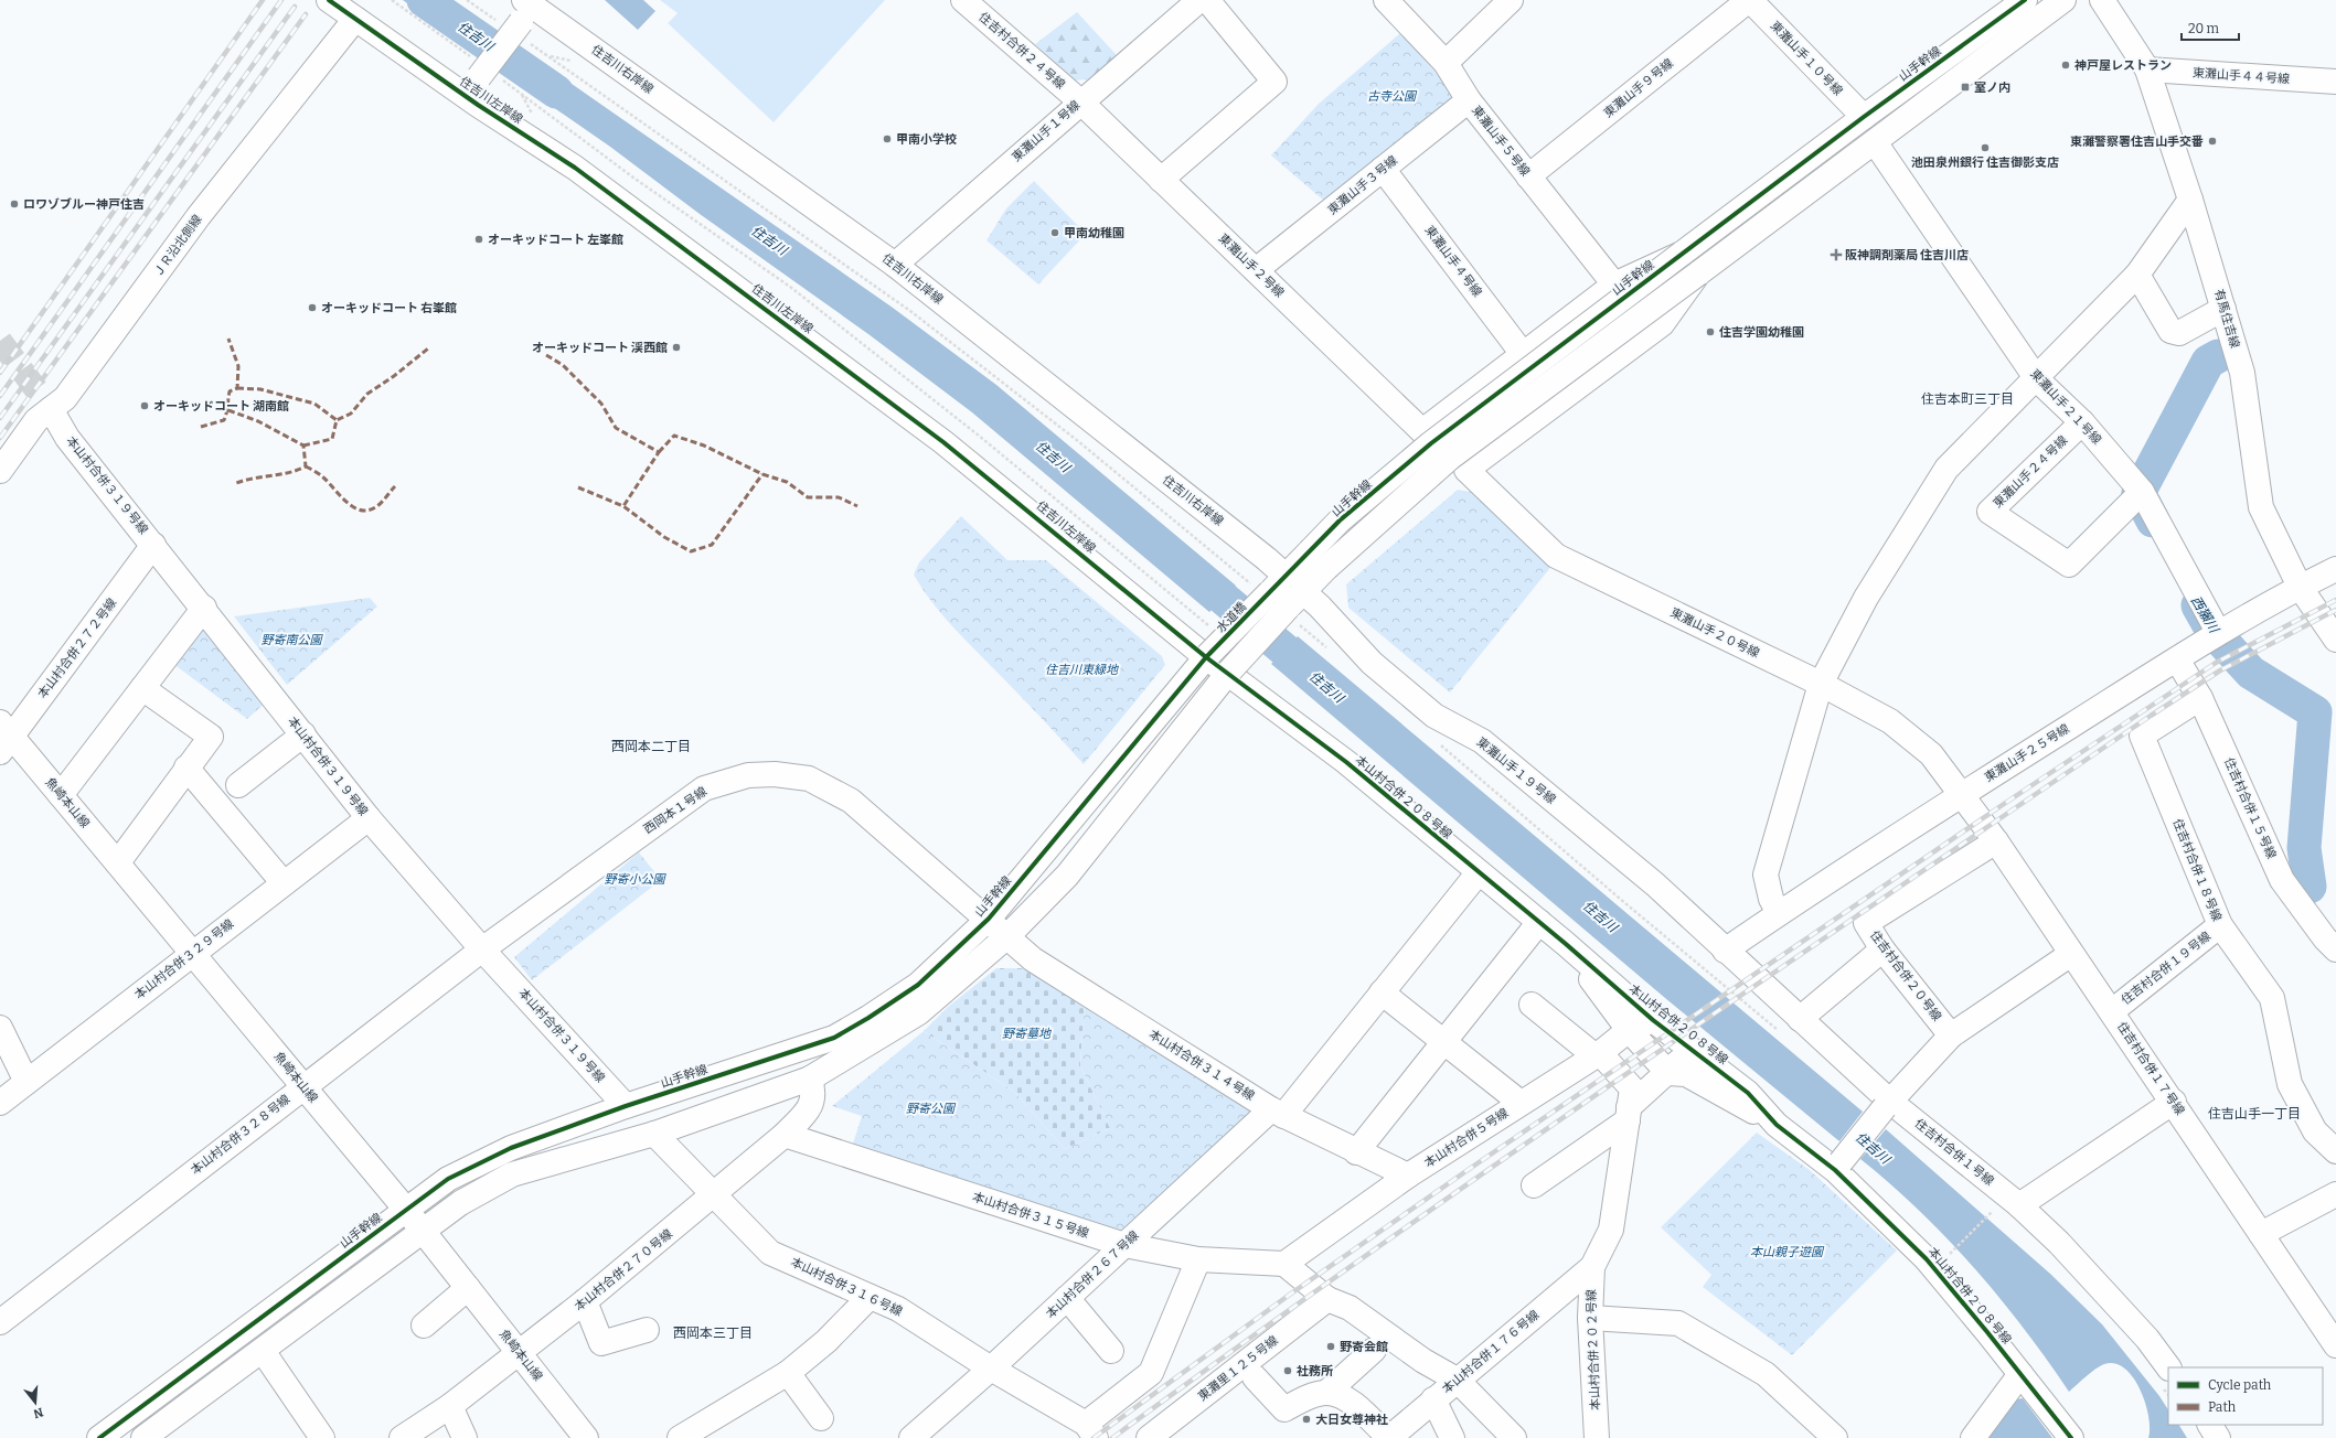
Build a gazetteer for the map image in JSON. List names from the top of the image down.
{
  "streets": {
    "street": [
      "住吉村合併２４号線",
      "東灘山手１０号線",
      "山手幹線",
      "住吉川右岸線",
      "東灘山手４４号線",
      "東灘山手９号線",
      "住吉川左岸線",
      "東灘山手１号線",
      "東灘山手５号線",
      "東灘山手３号線",
      "ＪＲ沿北側線",
      "東灘山手４号線",
      "東灘山手２号線",
      "有馬住吉線",
      "東灘山手２１号線",
      "東灘山手２４号線",
      "本山村合併３１９号線",
      "水道橋",
      "東灘山手２０号線",
      "本山村合併２７２号線",
      "東灘山手２５号線",
      "東灘山手１９号線",
      "本山村合併２０８号線",
      "魚崎本山線",
      "住吉村合併１５号線",
      "西岡本１号線",
      "住吉村合併１８号線",
      "本山村合併３２９号線",
      "住吉村合併１９号線",
      "住吉村合併２０号線",
      "本山村合併３１４号線",
      "住吉村合併１７号線",
      "本山村合併３２８号線",
      "本山村合併５号線",
      "住吉村合併１号線",
      "本山村合併３１５号線",
      "本山村合併２７０号線",
      "本山村合併２６７号線",
      "本山村合併３１６号線",
      "本山村合併２０２号線",
      "本山村合併１７６号線",
      "東灘里１２５号線"
    ]
  },
  "crossings": [
    ["住吉村合併２４号線", "東灘山手１号線"],
    ["住吉村合併２４号線", "東灘山手２号線"],
    ["東灘山手１０号線", "山手幹線"],
    ["東灘山手１０号線", "東灘山手９号線"],
    ["山手幹線", "住吉川右岸線"],
    ["山手幹線", "住吉川左岸線"],
    ["山手幹線", "本山村合併３１９号線"],
    ["山手幹線", "水道橋"],
    ["山手幹線", "東灘山手１９号線"],
    ["山手幹線", "魚崎本山線"],
    ["山手幹線", "西岡本１号線"],
    ["住吉川右岸線", "東灘山手１号線"],
    ["住吉川右岸線", "水道橋"],
    ["住吉川右岸線", "東灘山手１９号線"],
    ["東灘山手４４号線", "有馬住吉線"],
    ["東灘山手９号線", "東灘山手５号線"],
    ["住吉川左岸線", "ＪＲ沿北側線"],
    ["住吉川左岸線", "水道橋"],
    ["住吉川左岸線", "本山村合併２０８号線"],
    ["東灘山手１号線", "東灘山手２号線"],
    ["東灘山手５号線", "東灘山手３号線"],
    ["東灘山手３号線", "東灘山手４号線"],
    ["東灘山手３号線", "東灘山手２号線"],
    ["ＪＲ沿北側線", "本山村合併３１９号線"],
    ["東灘山手４号線", "東灘山手２号線"],
    ["有馬住吉線", "東灘山手２５号線"],
    ["東灘山手２１号線", "東灘山手２４号線"],
    ["東灘山手２１号線", "東灘山手２５号線"],
    ["本山村合併３１９号線", "本山村合併２７２号線"],
    ["本山村合併３１９号線", "西岡本１号線"],
    ["本山村合併３１９号線", "本山村合併３２９号線"],
    ["本山村合併３１９号線", "本山村合併３２８号線"],
    ["水道橋", "東灘山手１９号線"],
    ["東灘山手２０号線", "東灘山手２５号線"],
    ["東灘山手２０号線", "住吉村合併１７号線"],
    ["本山村合併２７２号線", "魚崎本山線"],
    ["東灘山手２５号線", "東灘山手１９号線"],
    ["東灘山手２５号線", "住吉村合併１５号線"],
    ["東灘山手２５号線", "住吉村合併１７号線"],
    ["東灘山手２５号線", "住吉村合併１号線"],
    ["東灘山手１９号線", "住吉村合併１号線"],
    ["本山村合併２０８号線", "本山村合併５号線"],
    ["本山村合併２０８号線", "本山村合併２６７号線"],
    ["魚崎本山線", "本山村合併３２９号線"],
    ["魚崎本山線", "本山村合併３２８号線"],
    ["魚崎本山線", "本山村合併２７０号線"],
    ["住吉村合併１５号線", "住吉村合併１８号線"],
    ["西岡本１号線", "本山村合併３１４号線"],
    ["西岡本１号線", "本山村合併３２８号線"],
    ["住吉村合併１８号線", "住吉村合併１９号線"],
    ["住吉村合併１９号線", "住吉村合併１７号線"],
    ["住吉村合併２０号線", "住吉村合併１７号線"],
    ["本山村合併３１４号線", "本山村合併５号線"],
    ["本山村合併３１４号線", "本山村合併２６７号線"],
    ["本山村合併５号線", "本山村合併３１５号線"],
    ["本山村合併５号線", "本山村合併２０２号線"],
    ["本山村合併３１５号線", "本山村合併２７０号線"],
    ["本山村合併３１５号線", "本山村合併２６７号線"],
    ["本山村合併２７０号線", "本山村合併３１６号線"],
    ["本山村合併２６７号線", "本山村合併３１６号線"],
    ["本山村合併２０２号線", "本山村合併１７６号線"]
  ],
  "districts": [
    "住吉本町三丁目",
    "西岡本二丁目",
    "住吉山手一丁目",
    "西岡本三丁目"
  ],
  "water": ["住吉川", "西獺川"],
  "parks": [
    "古寺公園",
    "野寄南公園",
    "住吉川東緑地",
    "野寄小公園",
    "野寄墓地",
    "野寄公園",
    "本山親子遊園"
  ],
  "places": {
    "other": [
      "神戸屋レストラン",
      "甲南小学校",
      "東灘警察署住吉山手交番",
      "池田泉州銀行 住吉御影支店",
      "ロワゾブルー神戸住吉",
      "甲南幼稚園",
      "オーキッドコート 左峯館",
      "オーキッドコート 右峯館",
      "住吉学園幼稚園",
      "オーキッドコート 渓西館",
      "オーキッドコート 湖南館",
      "野寄会館",
      "社務所",
      "大日女尊神社"
    ],
    "transit": ["室ノ内"],
    "health": ["阪神調剤薬局 住吉川店"]
  },
  "legend": ["Cycle path", "Path"],
  "scale_bar": "20 m",
  "north": "bottom"
}
